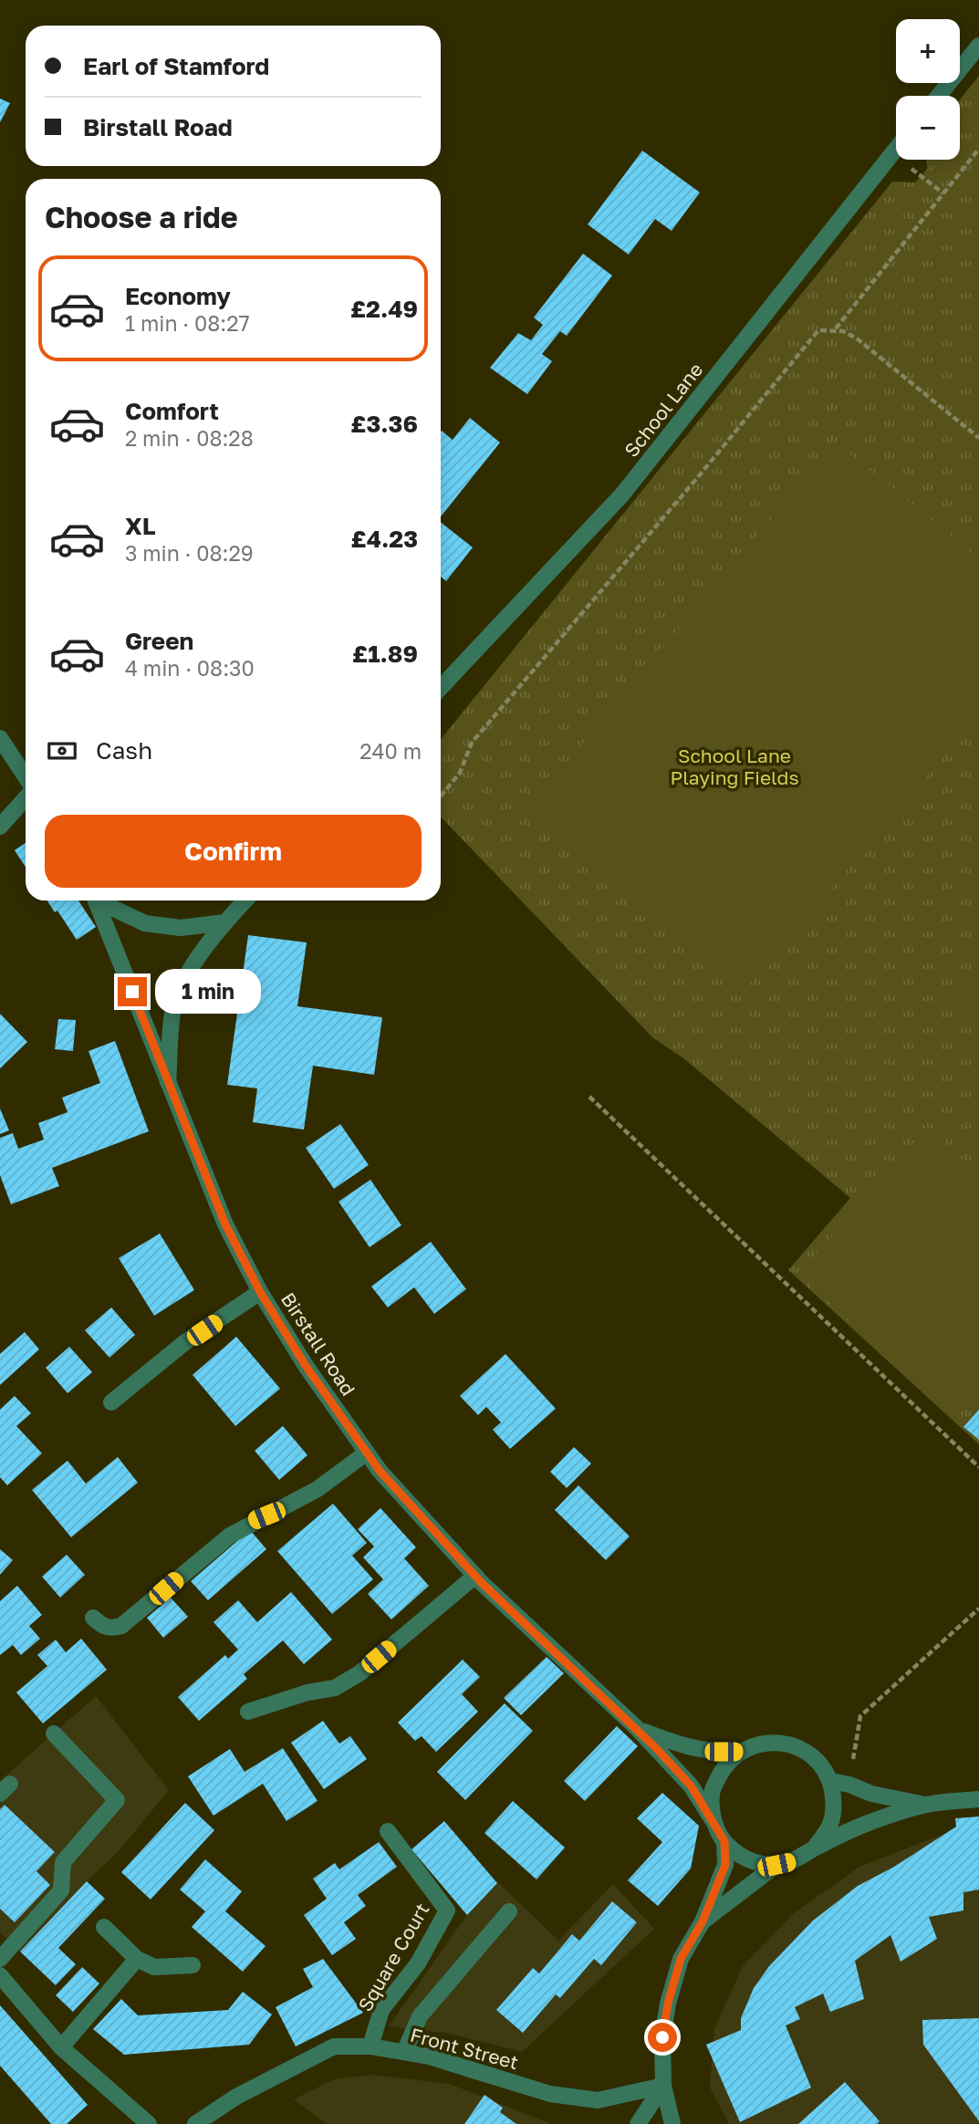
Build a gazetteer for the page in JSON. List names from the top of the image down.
{
  "streets": {
    "street": [
      "School Lane",
      "Birstall Road",
      "Square Court",
      "Front Street"
    ]
  },
  "crossings": [
    ["Square Court", "Front Street"]
  ],
  "parks": ["School Lane Playing Fields"],
  "page": {
    "map_buttons": ["+", "−"],
    "banner": ["Earl of Stamford", "Birstall Road"],
    "heading": "Choose a ride",
    "list": [
      {
        "name": "Economy",
        "note": "1 min · 08:27",
        "value": "£2.49"
      },
      {
        "name": "Comfort",
        "note": "2 min · 08:28",
        "value": "£3.36"
      },
      {
        "name": "XL",
        "note": "3 min · 08:29",
        "value": "£4.23"
      },
      {
        "name": "Green",
        "note": "4 min · 08:30",
        "value": "£1.89"
      }
    ],
    "pay": ["Cash", "240 m"],
    "buttons": "Confirm",
    "bubble": "1 min"
  }
}
